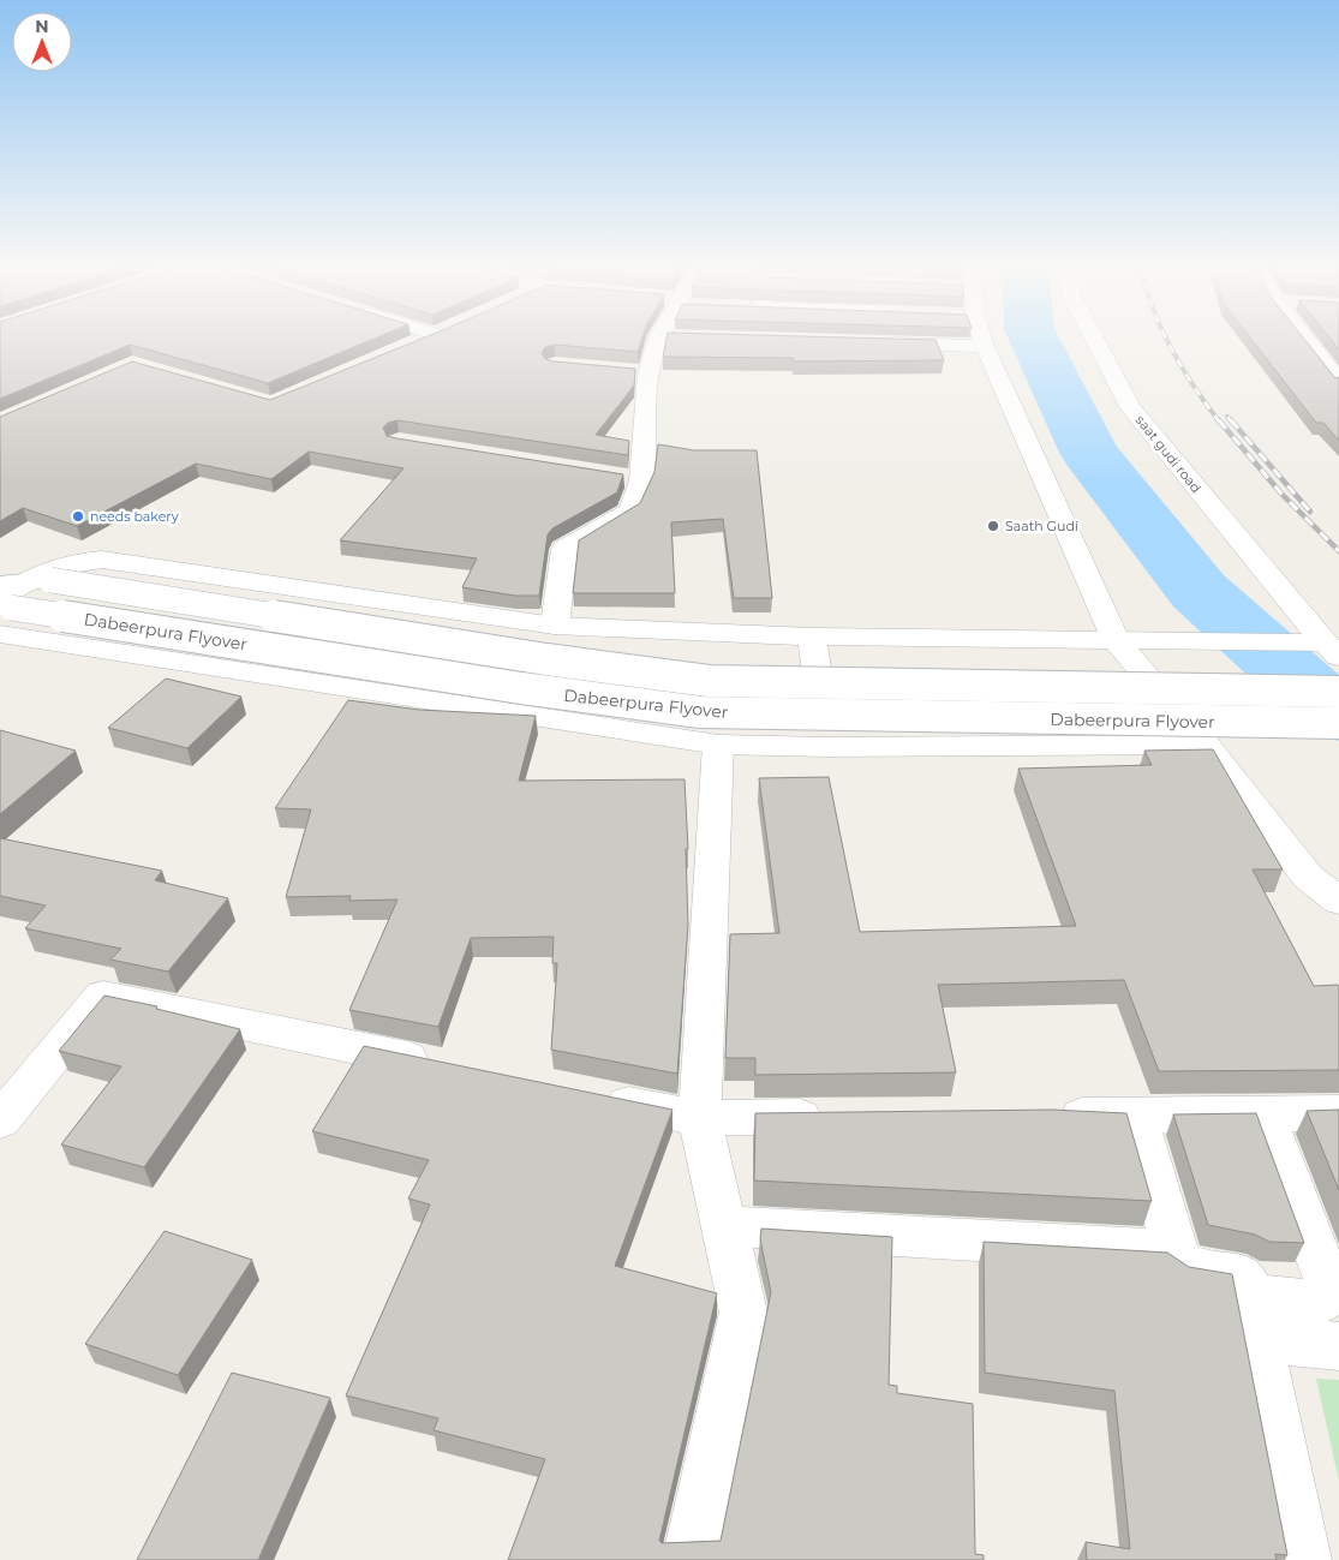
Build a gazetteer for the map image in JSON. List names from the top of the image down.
{
  "streets": {
    "street": ["saat gudi road", "Dabeerpura Flyover"]
  },
  "places": ["needs bakery", "Saath Gudi"],
  "north": "top"
}
